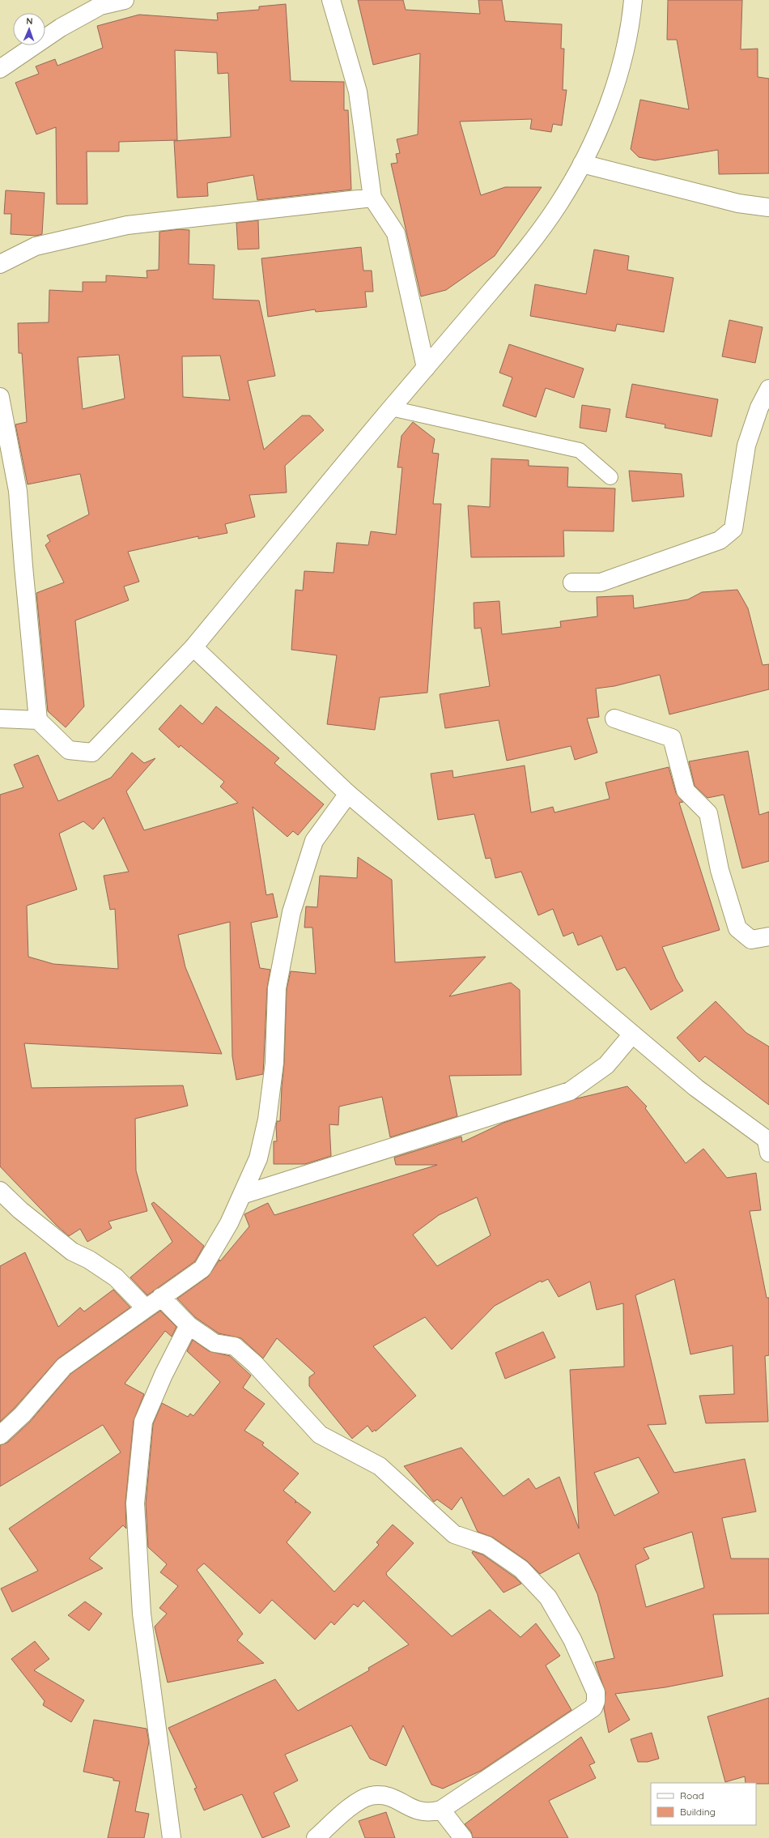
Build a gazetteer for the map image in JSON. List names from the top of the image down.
{
  "legend": ["Road", "Building"],
  "north": "top"
}
